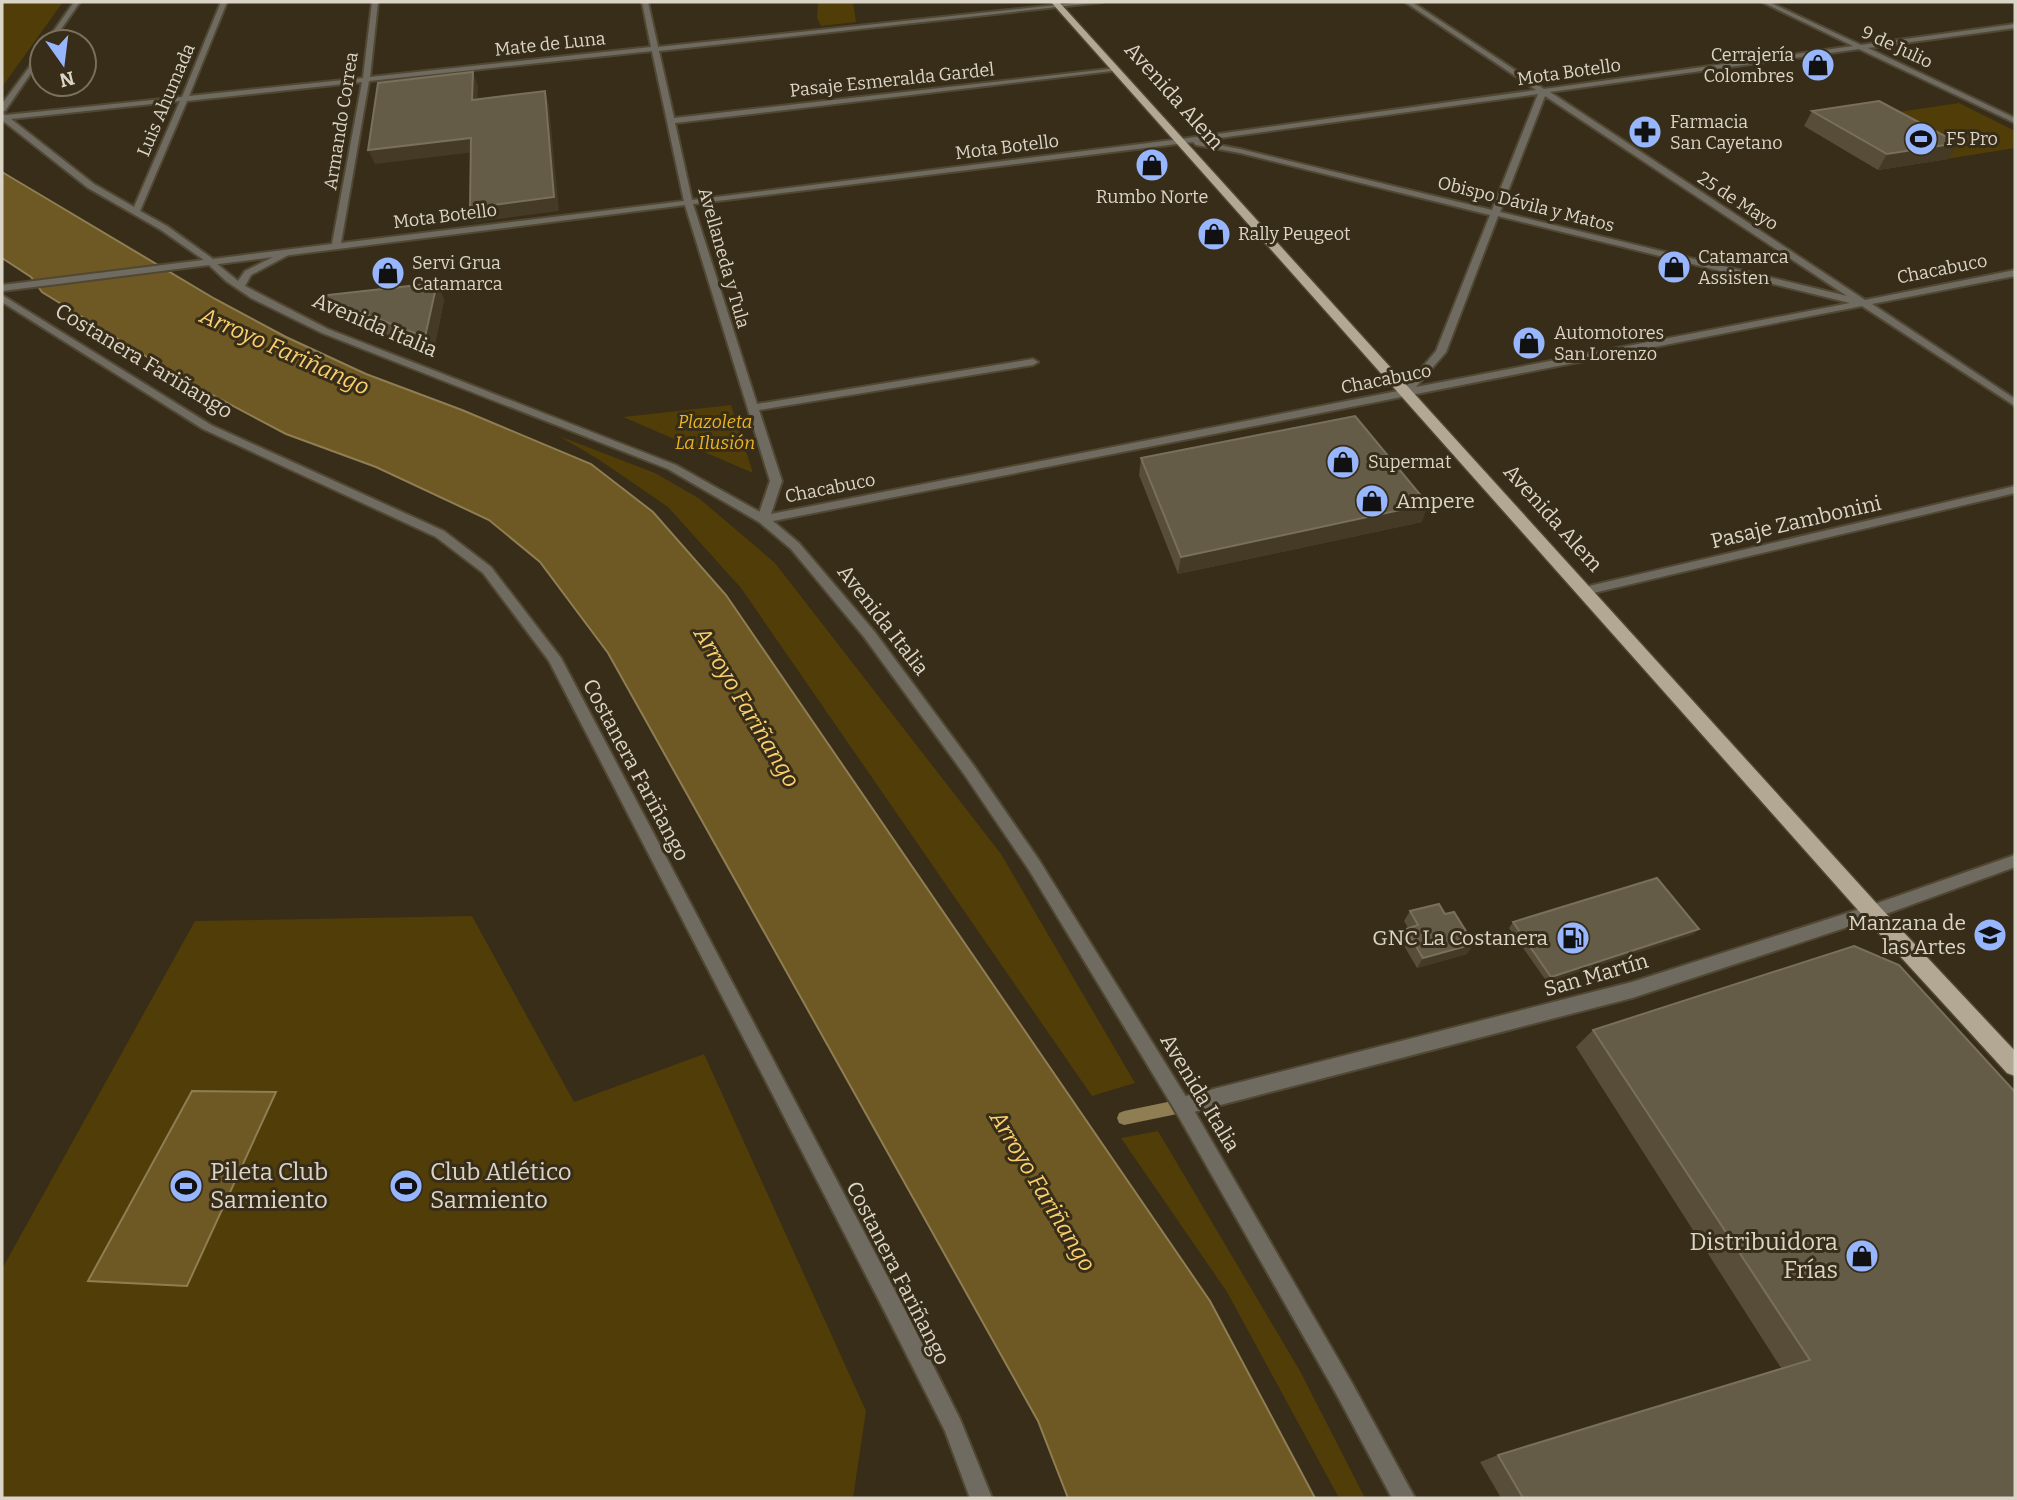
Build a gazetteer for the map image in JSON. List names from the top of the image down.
{
  "streets": {
    "main road": ["Avenida Alem"],
    "street": [
      "Mate de Luna",
      "9 de Julio",
      "Mota Botello",
      "Pasaje Esmeralda Gardel",
      "Luis Ahumada",
      "Armando Correa",
      "25 de Mayo",
      "Obispo Dávila y Matos",
      "Avellaneda y Tula",
      "Chacabuco",
      "Avenida Italia",
      "Costanera Fariñango",
      "Pasaje Zambonini",
      "San Martín"
    ]
  },
  "crossings": [
    ["Mate de Luna", "Avenida Alem"],
    ["Mate de Luna", "Luis Ahumada"],
    ["Mate de Luna", "Armando Correa"],
    ["Mate de Luna", "Avellaneda y Tula"],
    ["Mate de Luna", "Avenida Italia"],
    ["9 de Julio", "Mota Botello"],
    ["Mota Botello", "Avenida Alem"],
    ["Mota Botello", "Armando Correa"],
    ["Mota Botello", "25 de Mayo"],
    ["Mota Botello", "Obispo Dávila y Matos"],
    ["Mota Botello", "Avellaneda y Tula"],
    ["Mota Botello", "Avenida Italia"],
    ["Pasaje Esmeralda Gardel", "Avenida Alem"],
    ["Pasaje Esmeralda Gardel", "Avellaneda y Tula"],
    ["Avenida Alem", "Obispo Dávila y Matos"],
    ["Avenida Alem", "Chacabuco"],
    ["Avenida Alem", "Pasaje Zambonini"],
    ["Avenida Alem", "San Martín"],
    ["Luis Ahumada", "Avenida Italia"],
    ["25 de Mayo", "Obispo Dávila y Matos"],
    ["25 de Mayo", "Chacabuco"],
    ["Obispo Dávila y Matos", "Chacabuco"],
    ["Avellaneda y Tula", "Chacabuco"],
    ["Avellaneda y Tula", "Avenida Italia"],
    ["Chacabuco", "Avenida Italia"],
    ["Avenida Italia", "San Martín"]
  ],
  "water": ["Arroyo Fariñango"],
  "parks": ["Plazoleta La Ilusión"],
  "places": {
    "shop": [
      "Cerrajería Colombres",
      "Rumbo Norte",
      "Rally Peugeot",
      "Catamarca Assisten",
      "Servi Grua Catamarca",
      "Automotores San Lorenzo",
      "Supermat",
      "Ampere",
      "Distribuidora Frías"
    ],
    "pharmacy": ["Farmacia San Cayetano"],
    "sports": ["F5 Pro", "Pileta Club Sarmiento", "Club Atlético Sarmiento"],
    "school or university": ["Manzana de las Artes"],
    "fuel station": ["GNC La Costanera"]
  },
  "north": "bottom"
}
